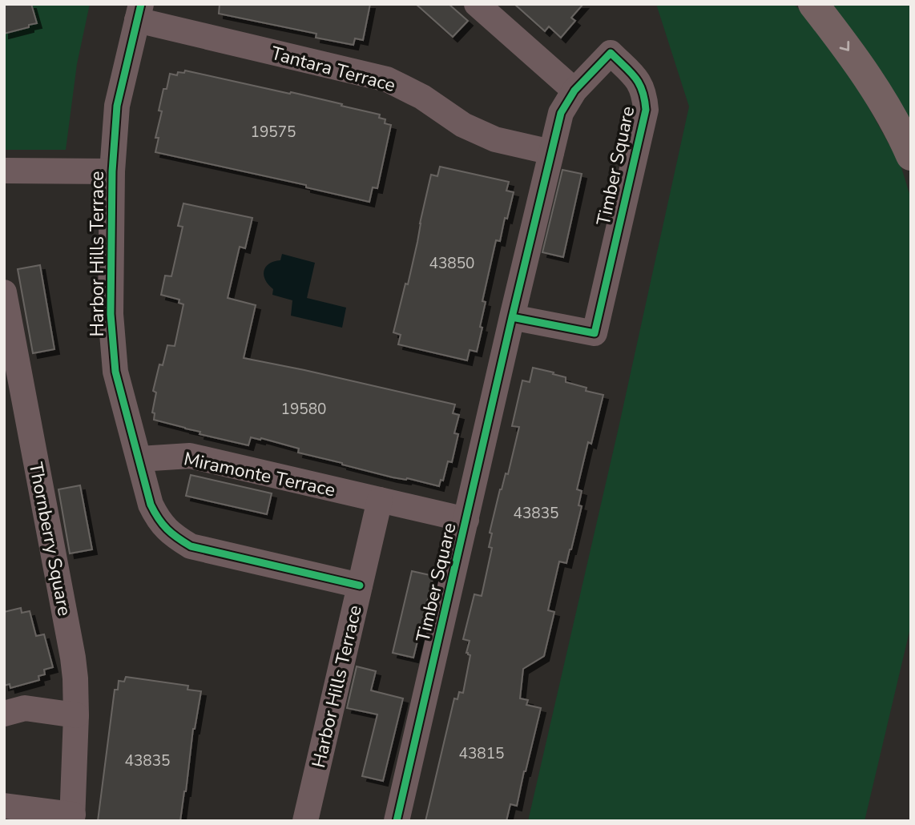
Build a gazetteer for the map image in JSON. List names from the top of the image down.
{
  "streets": {
    "street": [
      "Tantara Terrace",
      "Timber Square",
      "Harbor Hills Terrace",
      "Miramonte Terrace",
      "Thornberry Square"
    ]
  },
  "crossings": [
    ["Tantara Terrace", "Timber Square"],
    ["Tantara Terrace", "Harbor Hills Terrace"],
    ["Timber Square", "Miramonte Terrace"],
    ["Harbor Hills Terrace", "Miramonte Terrace"]
  ],
  "house_numbers": [
    "19575",
    "43850",
    "19580",
    "43835",
    "43815",
    "43835"
  ]
}
